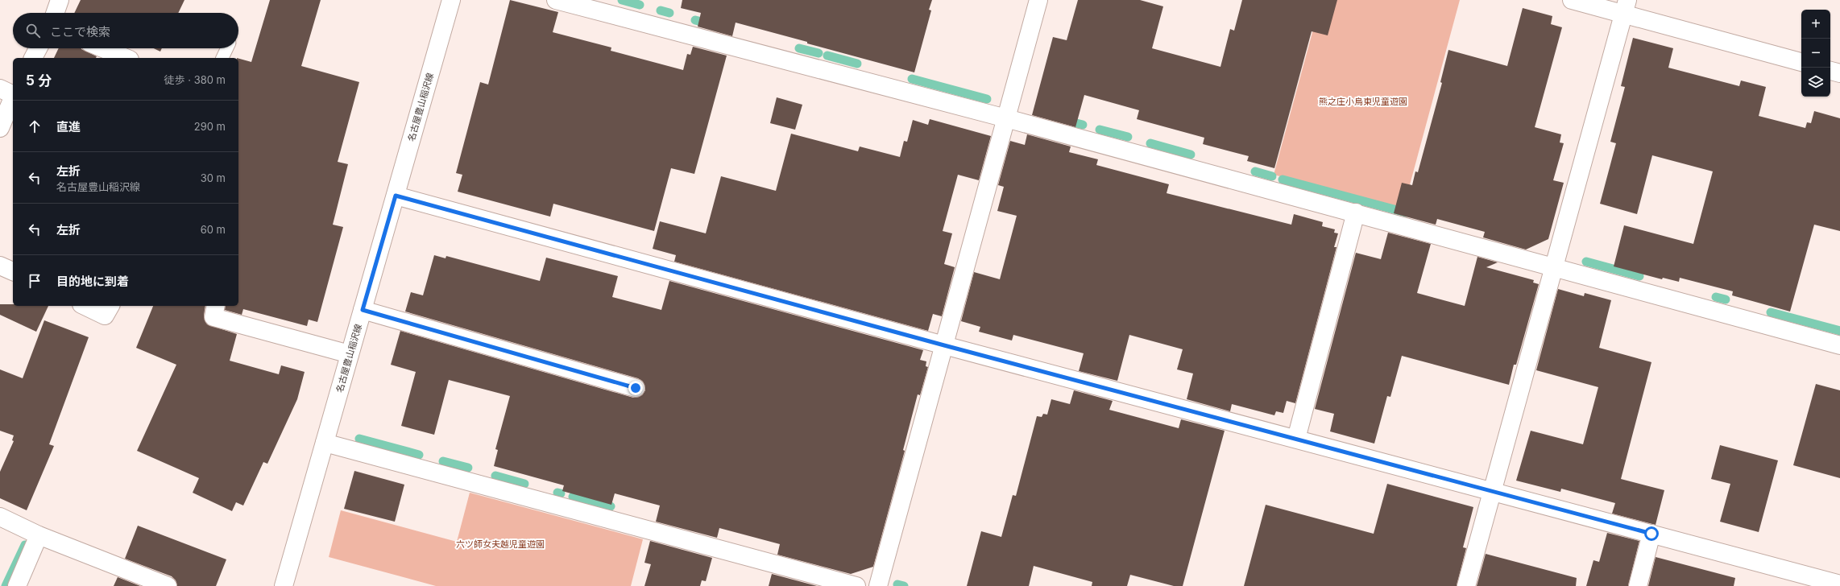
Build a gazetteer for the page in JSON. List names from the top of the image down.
{
  "streets": {
    "street": ["名古屋豊山稲沢線"]
  },
  "parks": ["熊之庄小烏東児童遊園", "六ツ師女夫越児童遊園"],
  "page": {
    "map_buttons": ["+", "−"],
    "search": "ここで検索",
    "heading": ["5 分", "徒歩 · 380 m"],
    "list": [
      ["直進", "290 m"],
      ["左折", "名古屋豊山稲沢線", "30 m"],
      ["左折", "60 m"],
      "目的地に到着"
    ]
  }
}
